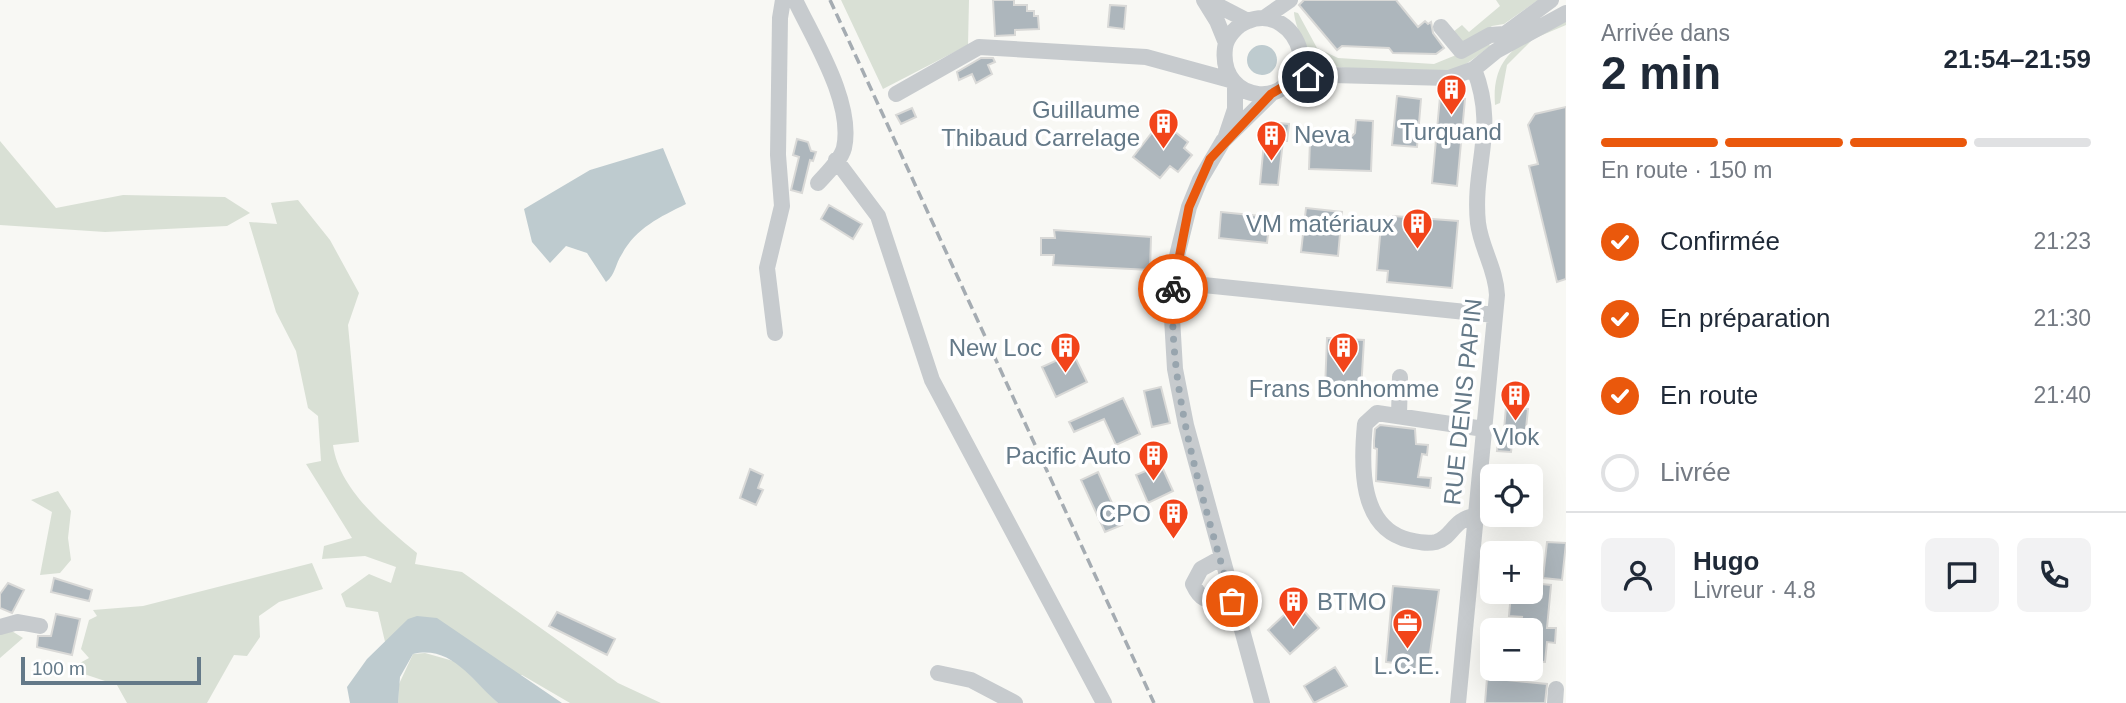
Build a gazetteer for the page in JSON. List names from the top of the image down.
{
  "streets": {
    "street": ["RUE DENIS PAPIN"]
  },
  "places": {
    "building": [
      "Turquand",
      "Guillaume Thibaud Carrelage",
      "Neva",
      "VM matériaux",
      "Frans Bonhomme",
      "New Loc",
      "Vlok",
      "Pacific Auto",
      "CPO",
      "BTMO"
    ],
    "office": ["L.C.E."]
  },
  "scale_bar": "100 m",
  "page": {
    "heading": ["2 min", "Arrivée dans", "21:54–21:59"],
    "panel": ["Hugo", "Livreur · 4.8"],
    "bar": "En route · 150 m",
    "list": [
      ["Confirmée", "21:23"],
      ["En préparation", "21:30"],
      ["En route", "21:40"],
      "Livrée"
    ],
    "map_buttons": ["+", "−"],
    "scale": "100 m"
  }
}
